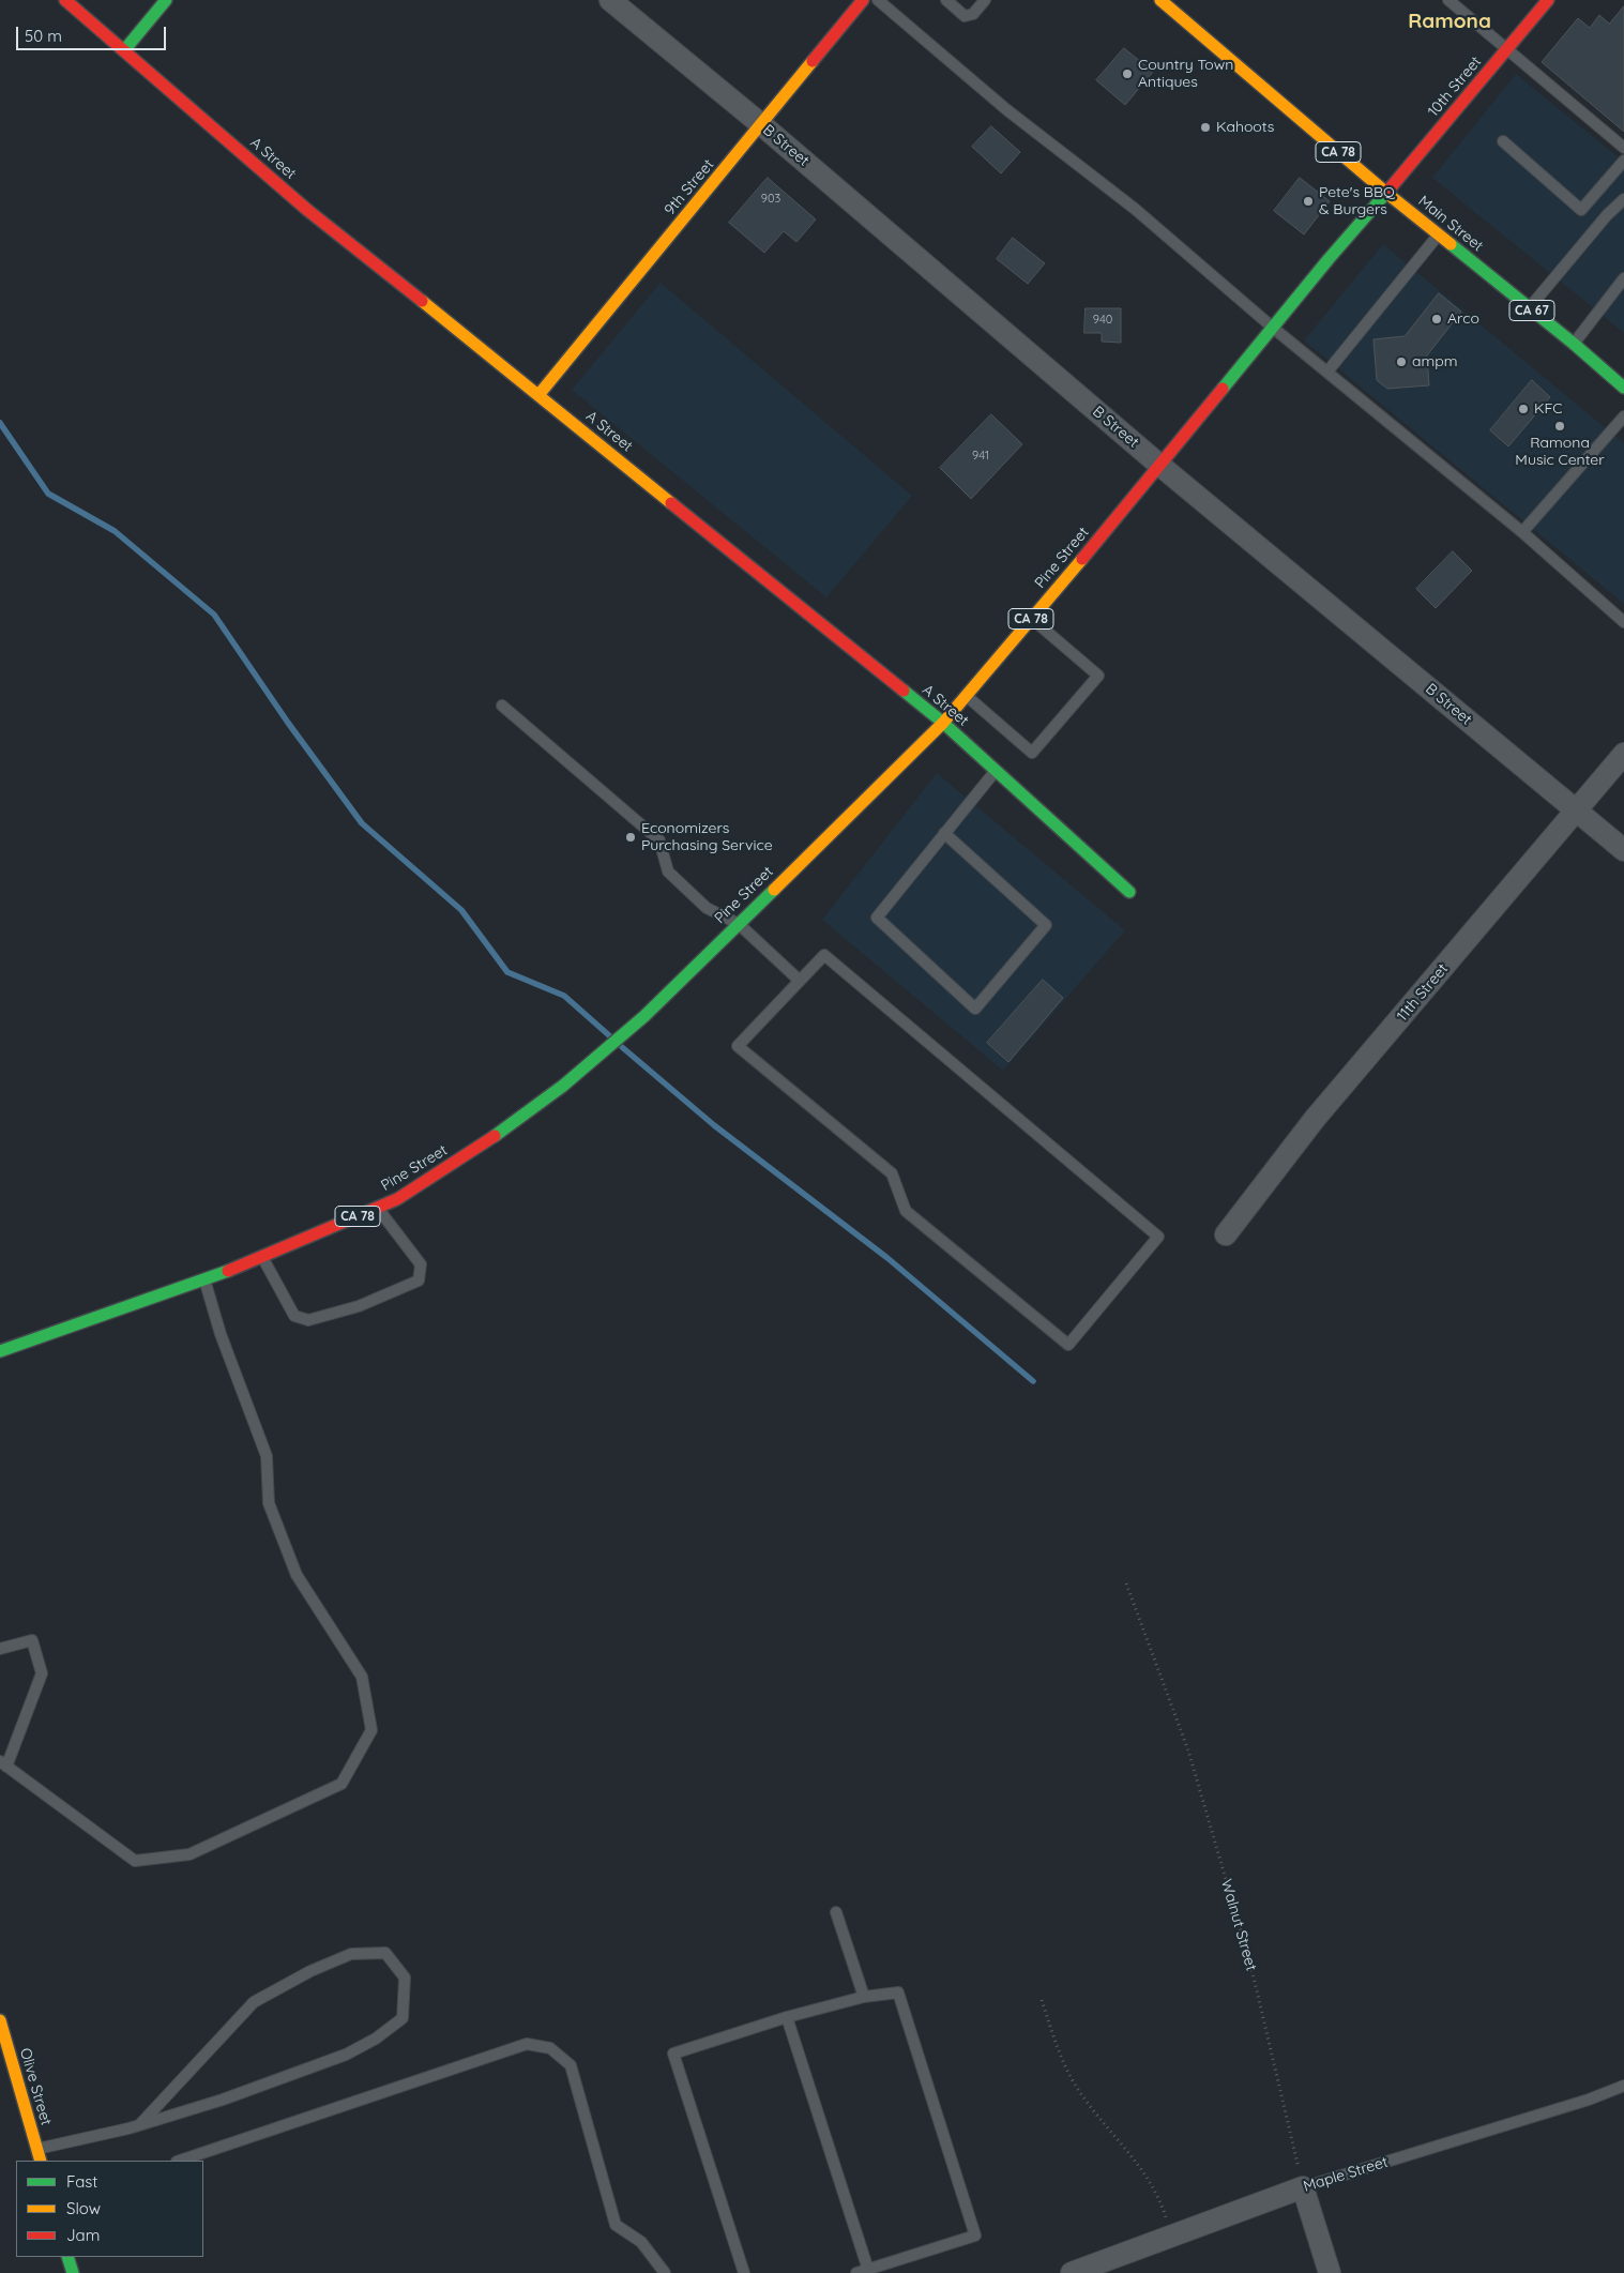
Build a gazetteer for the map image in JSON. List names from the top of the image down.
{
  "streets": {
    "main road": [
      "10th Street",
      "CA 78",
      "A Street",
      "9th Street",
      "Main Street",
      "CA 67",
      "Pine Street",
      "Olive Street"
    ],
    "street": ["B Street", "11th Street", "Maple Street"],
    "path": ["Walnut Street"]
  },
  "crossings": [
    ["10th Street", "Main Street"],
    ["10th Street", "Pine Street"],
    ["B Street", "9th Street"],
    ["B Street", "Pine Street"],
    ["B Street", "11th Street"],
    ["A Street", "9th Street"],
    ["A Street", "Pine Street"],
    ["Main Street", "Pine Street"],
    ["Walnut Street", "Maple Street"]
  ],
  "districts": ["Ramona"],
  "places": [
    "Country Town Antiques",
    "Kahoots",
    "Pete's BBQ & Burgers",
    "Arco",
    "ampm",
    "KFC",
    "Ramona Music Center",
    "Economizers Purchasing Service"
  ],
  "house_numbers": ["903", "940", "941"],
  "legend": ["Fast", "Slow", "Jam"],
  "scale_bar": "50 m"
}
